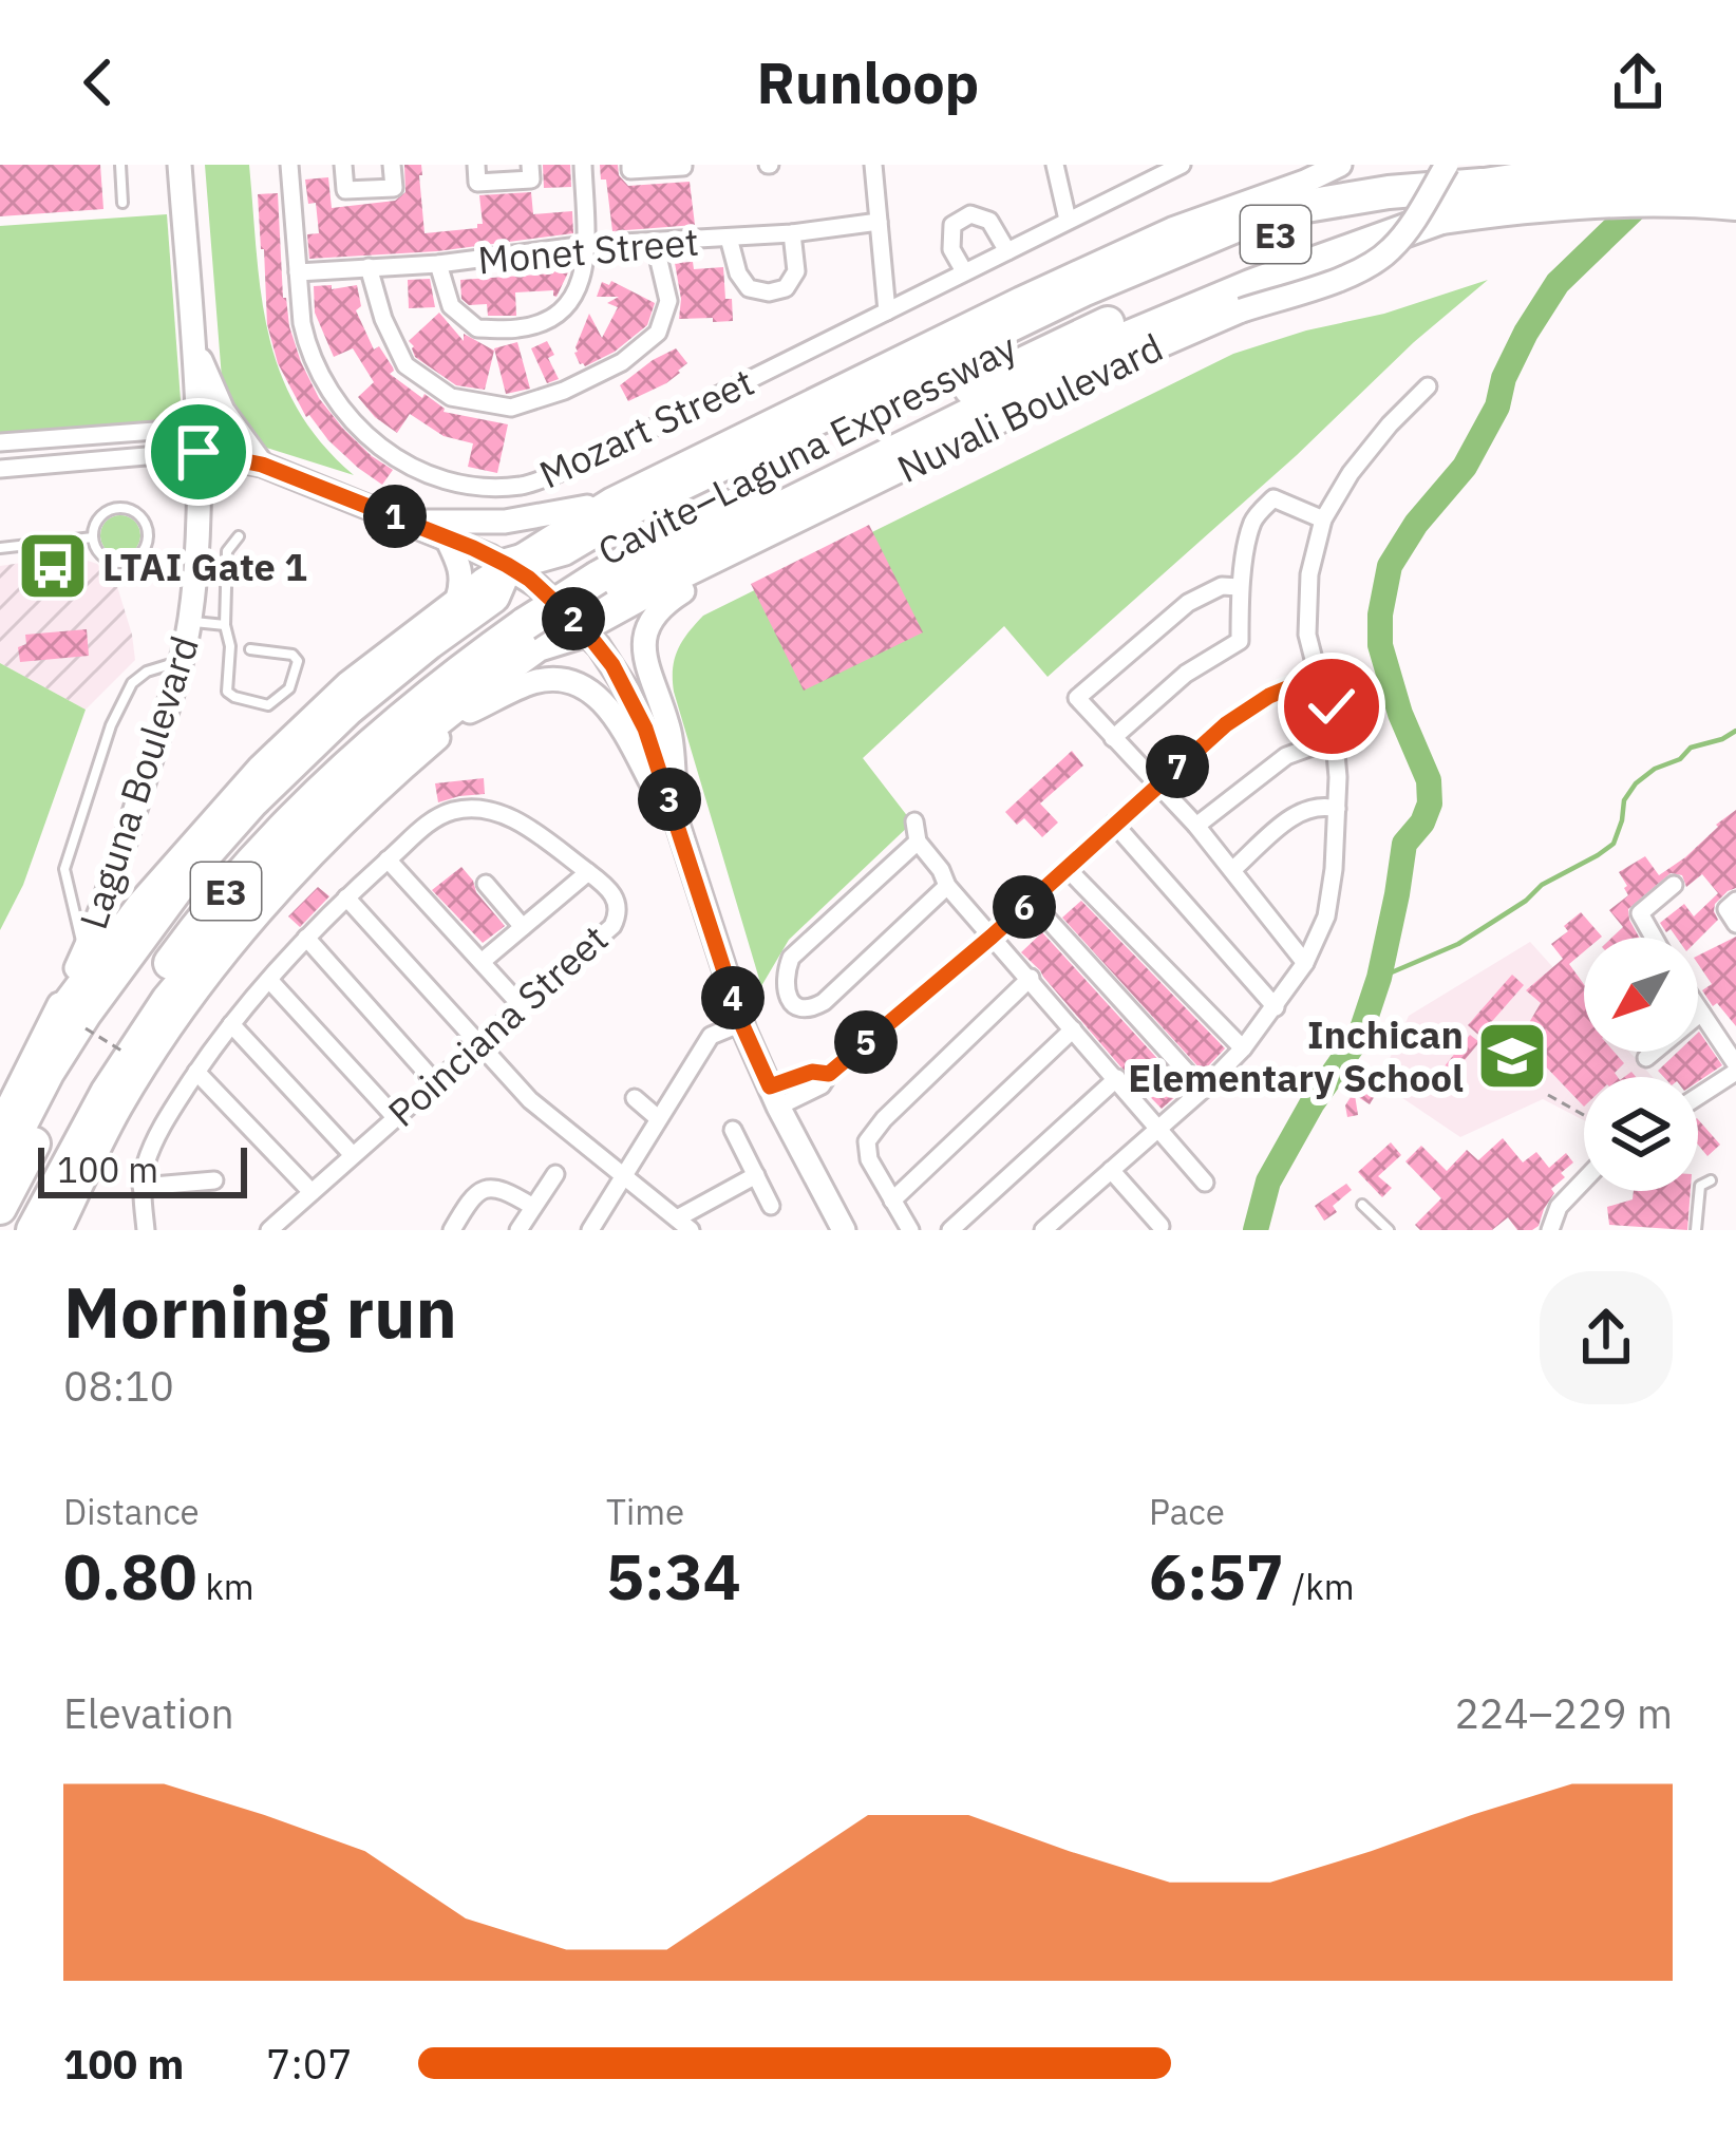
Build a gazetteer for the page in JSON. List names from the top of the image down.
{
  "streets": {
    "highway": ["E3", "Cavite–Laguna Expressway"],
    "main road": ["Nuvali Boulevard", "Laguna Boulevard"],
    "street": ["Monet Street", "Mozart Street", "Poinciana Street"]
  },
  "crossings": [
    ["Monet Street", "Mozart Street"]
  ],
  "places": {
    "bus stop": ["LTAI Gate 1"],
    "school or university": ["Inchican Elementary School"]
  },
  "scale_bar": "100 m",
  "north": "bottom left",
  "page": {
    "header": "Runloop",
    "pins": [
      "1",
      "2",
      "7",
      "3",
      "6",
      "4",
      "5"
    ],
    "scale": "100 m",
    "heading": ["Morning run", "08:10"],
    "stats": [
      ["Distance", "0.80 km"],
      ["Time", "5:34"],
      ["Pace", "6:57 /km"]
    ],
    "chart": ["Elevation", "224–229 m"],
    "list": [
      {
        "name": "100 m",
        "note": "7:07"
      }
    ]
  }
}
